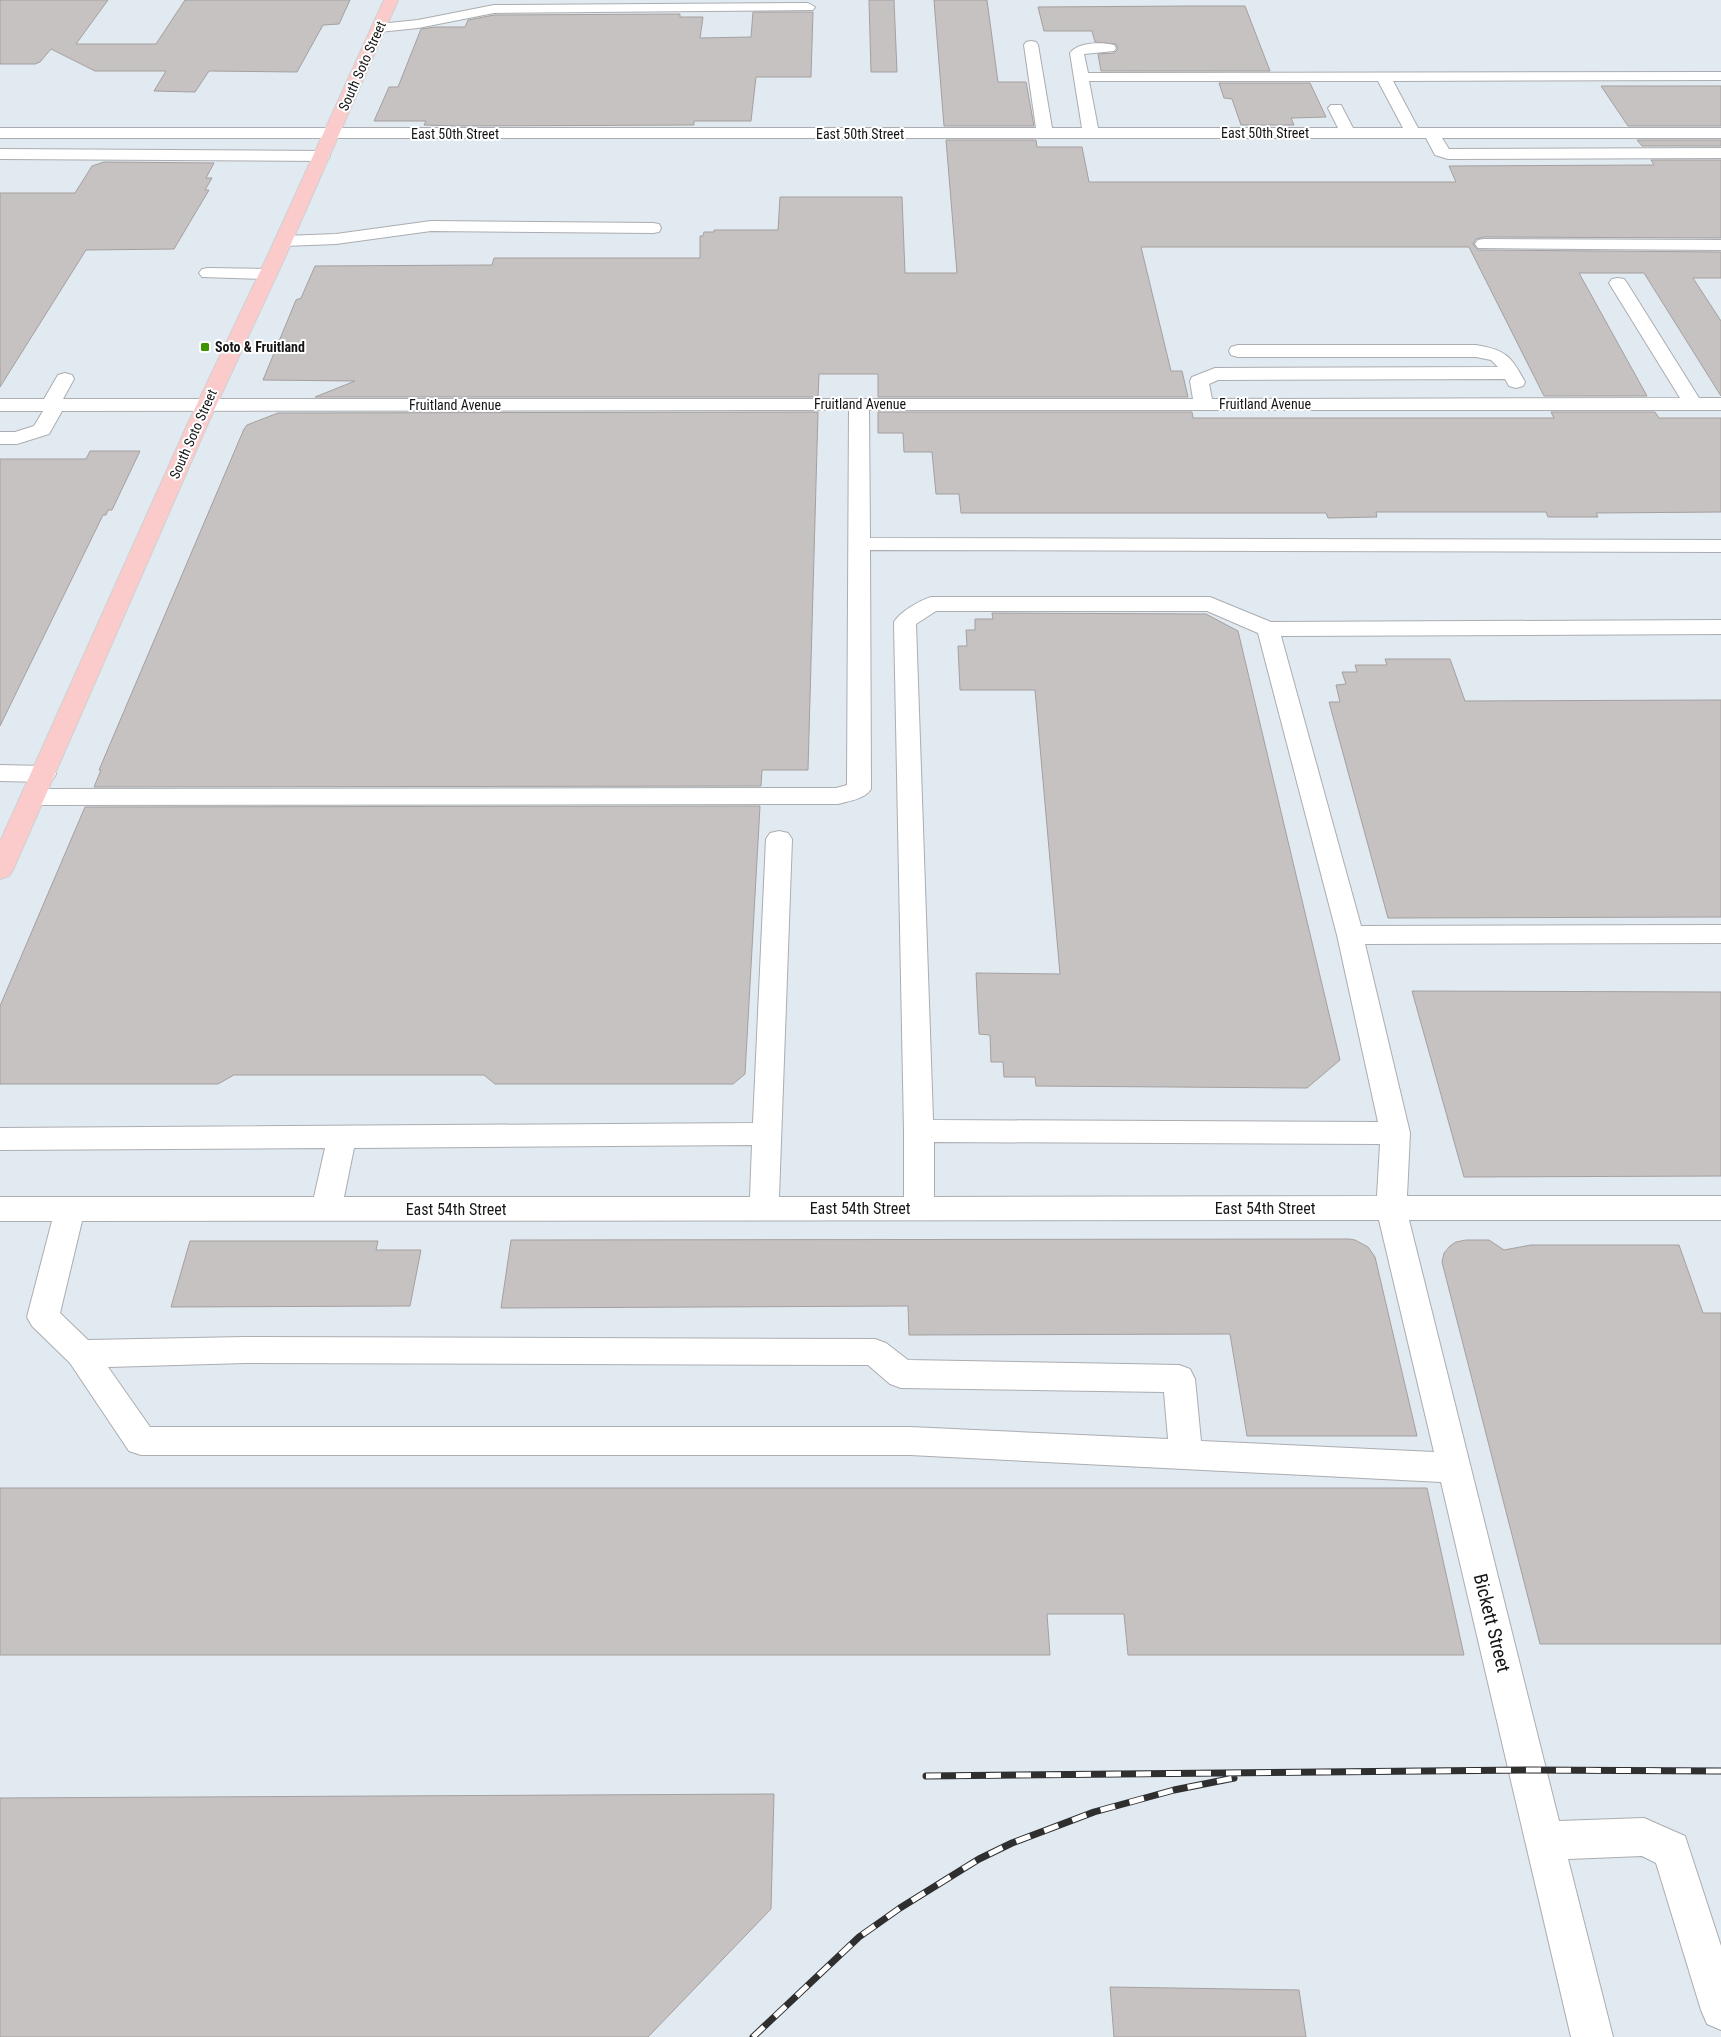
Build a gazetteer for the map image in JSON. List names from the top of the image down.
{
  "streets": {
    "main road": ["South Soto Street"],
    "street": [
      "East 50th Street",
      "Fruitland Avenue",
      "East 54th Street",
      "Bickett Street"
    ]
  },
  "crossings": [
    ["South Soto Street", "East 50th Street"],
    ["South Soto Street", "Fruitland Avenue"],
    ["East 54th Street", "Bickett Street"]
  ],
  "places": {
    "transit": ["Soto & Fruitland"]
  }
}
